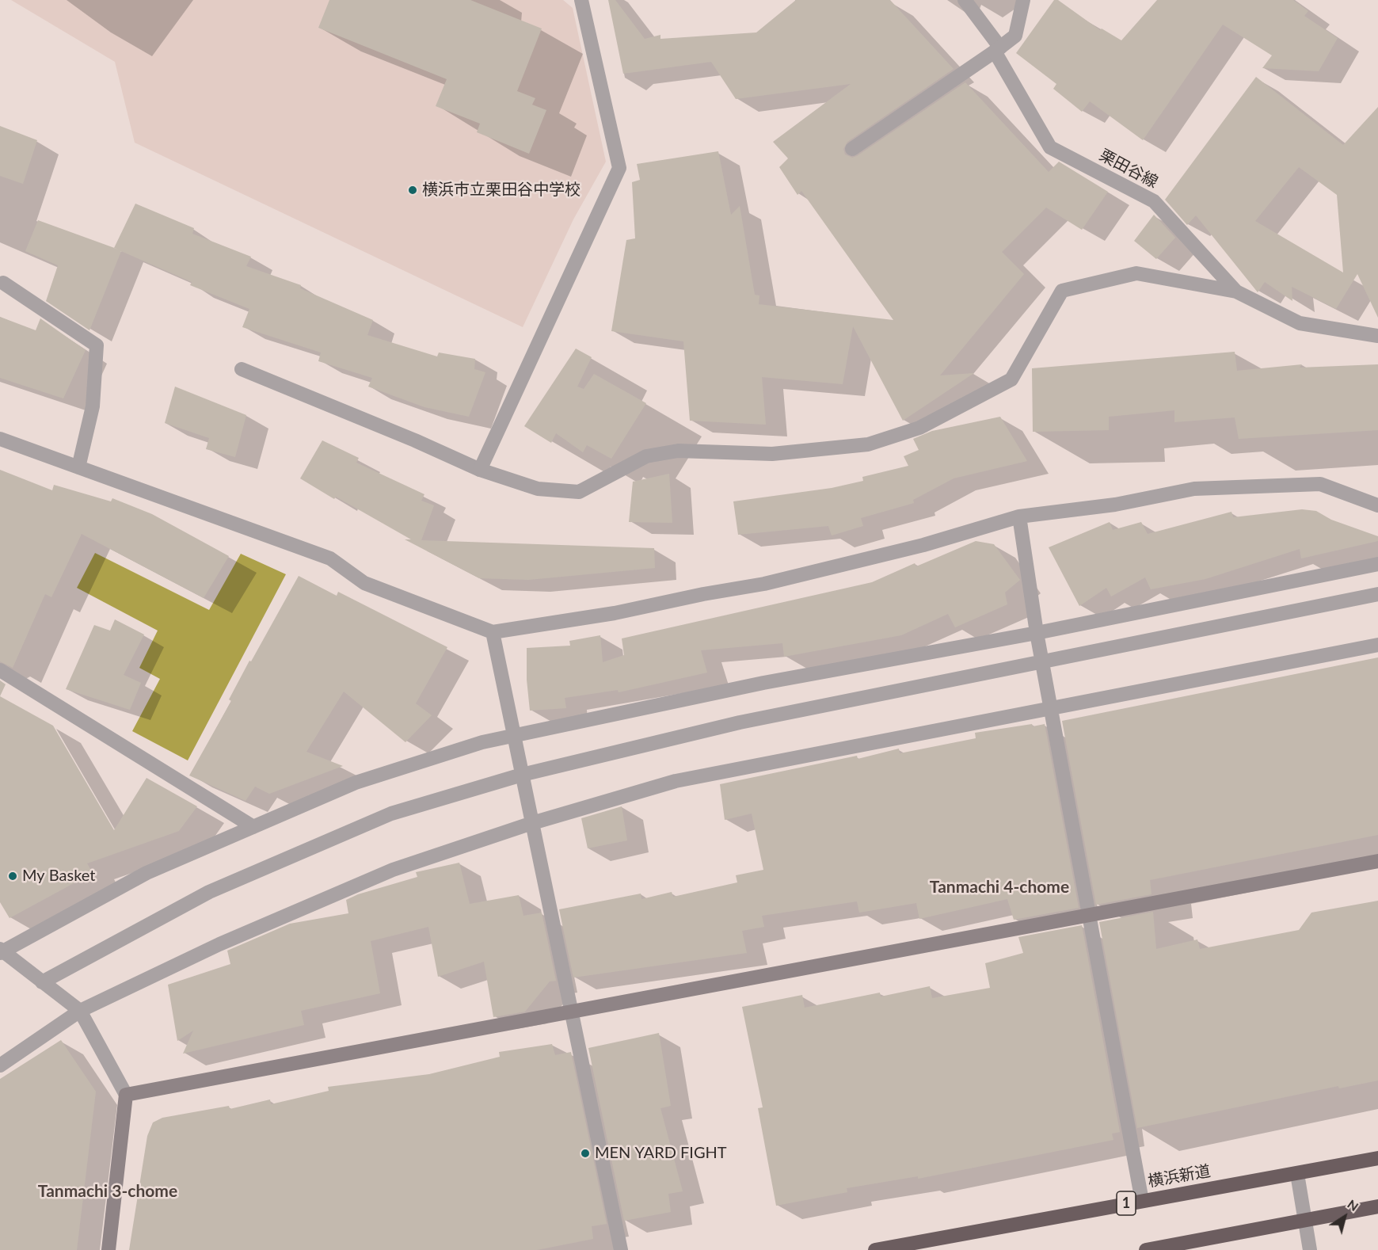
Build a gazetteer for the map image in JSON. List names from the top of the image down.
{
  "streets": {
    "highway": ["横浜新道", "1"],
    "street": ["栗田谷線"]
  },
  "districts": ["Tanmachi 4-chome", "Tanmachi 3-chome"],
  "places": ["横浜市立栗田谷中学校", "My Basket", "MEN YARD FIGHT"],
  "north": "top right"
}
